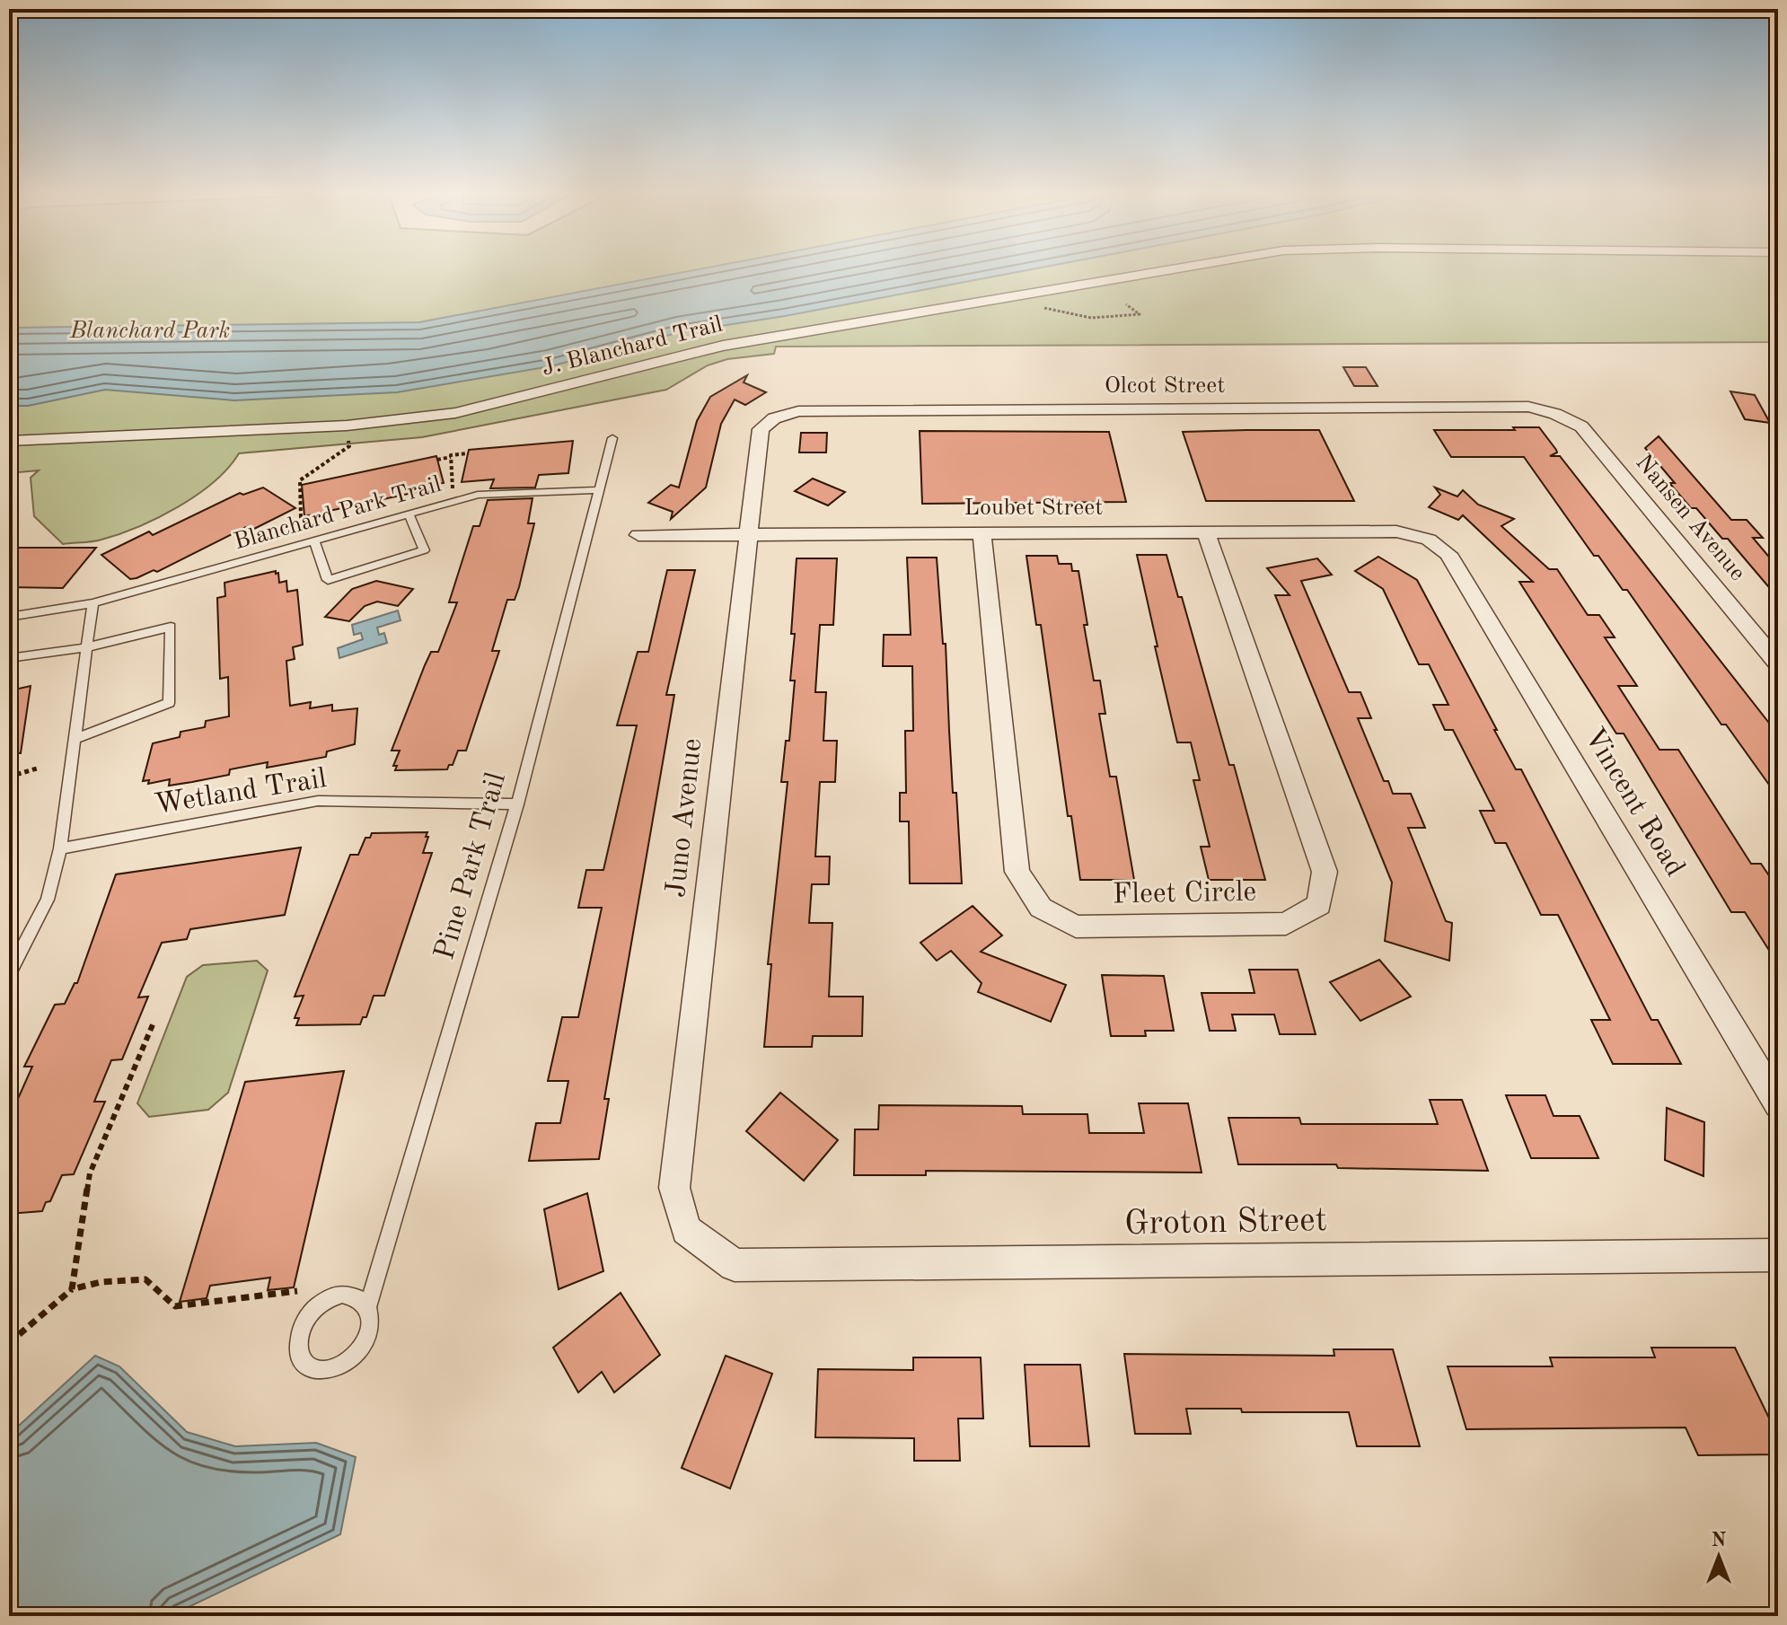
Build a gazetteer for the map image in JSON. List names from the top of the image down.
{
  "streets": {
    "street": [
      "J. Blanchard Trail",
      "Olcot Street",
      "Loubet Street",
      "Nansen Avenue",
      "Vincent Road",
      "Juno Avenue",
      "Fleet Circle",
      "Groton Street"
    ],
    "lane": ["Blanchard Park Trail", "Wetland Trail", "Pine Park Trail"]
  },
  "crossings": [
    ["Olcot Street", "Nansen Avenue"],
    ["Olcot Street", "Juno Avenue"],
    ["Loubet Street", "Vincent Road"],
    ["Loubet Street", "Juno Avenue"],
    ["Loubet Street", "Fleet Circle"],
    ["Blanchard Park Trail", "Pine Park Trail"],
    ["Wetland Trail", "Pine Park Trail"],
    ["Juno Avenue", "Groton Street"]
  ],
  "parks": ["Blanchard Park"],
  "north": "top"
}
